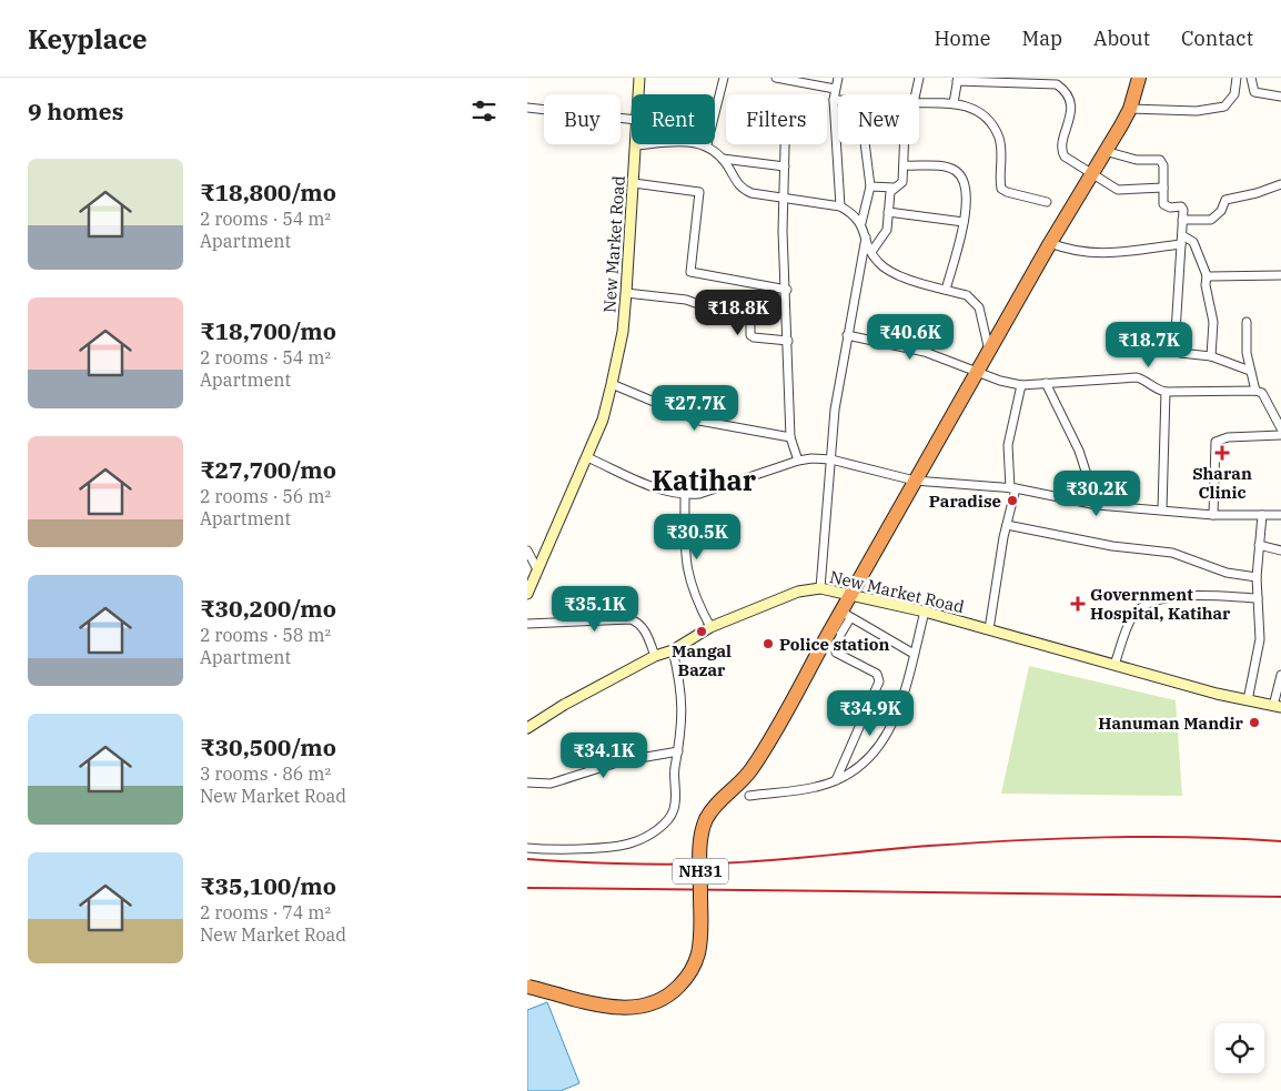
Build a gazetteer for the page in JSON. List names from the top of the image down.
{
  "streets": {
    "highway": ["NH31"],
    "street": ["New Market Road"]
  },
  "crossings": [
    ["New Market Road", "NH31"]
  ],
  "districts": ["Katihar"],
  "places": {
    "health": ["Sharan Clinic", "Government Hospital, Katihar"],
    "other": [
      "Paradise",
      "Mangal Bazar",
      "Police station",
      "Hanuman Mandir"
    ]
  },
  "page": {
    "header": "Keyplace",
    "nav": [
      "Home",
      "Map",
      "About",
      "Contact"
    ],
    "heading": "9 homes",
    "chip": [
      "Buy",
      "Rent",
      "Filters",
      "New"
    ],
    "list": [
      {
        "name": "₹18,800/mo",
        "note": "2 rooms · 54 m² · Apartment"
      },
      {
        "name": "₹18,700/mo",
        "note": "2 rooms · 54 m² · Apartment"
      },
      {
        "name": "₹27,700/mo",
        "note": "2 rooms · 56 m² · Apartment"
      },
      {
        "name": "₹30,200/mo",
        "note": "2 rooms · 58 m² · Apartment"
      },
      {
        "name": "₹30,500/mo",
        "note": "3 rooms · 86 m² · New Market Road"
      },
      {
        "name": "₹35,100/mo",
        "note": "2 rooms · 74 m² · New Market Road"
      }
    ],
    "price": [
      "₹18.8K",
      "₹40.6K",
      "₹18.7K",
      "₹27.7K",
      "₹30.2K",
      "₹30.5K",
      "₹35.1K",
      "₹34.9K",
      "₹34.1K"
    ]
  }
}
